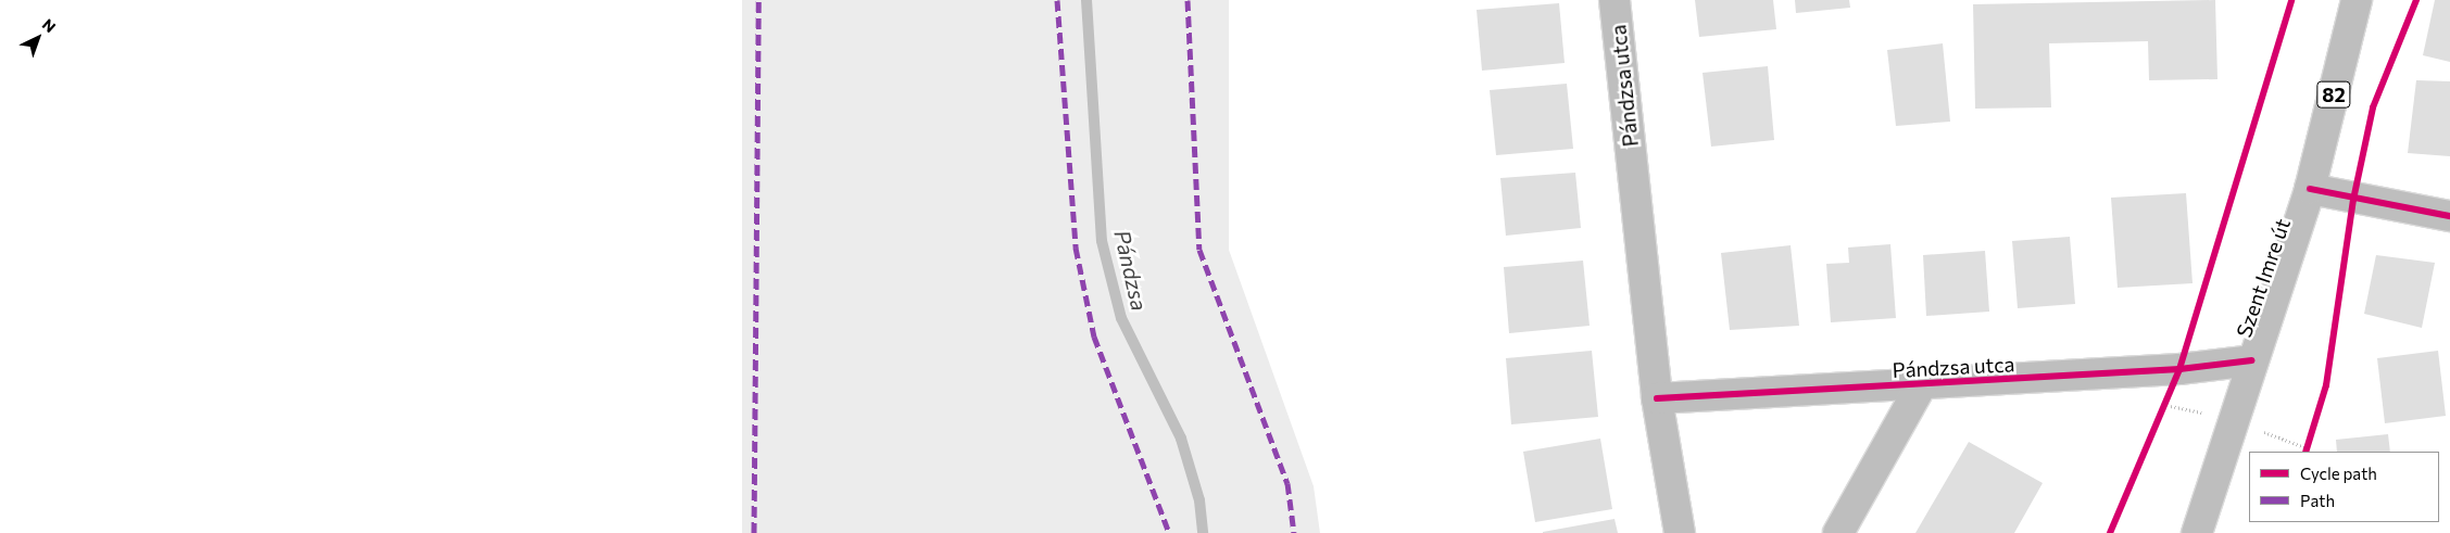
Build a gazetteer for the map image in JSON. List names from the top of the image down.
{
  "streets": {
    "street": ["Pándzsa utca", "82", "Szent Imre út"]
  },
  "crossings": [
    ["Pándzsa utca", "Szent Imre út"]
  ],
  "water": ["Pándzsa"],
  "legend": ["Cycle path", "Path"],
  "north": "top right"
}
